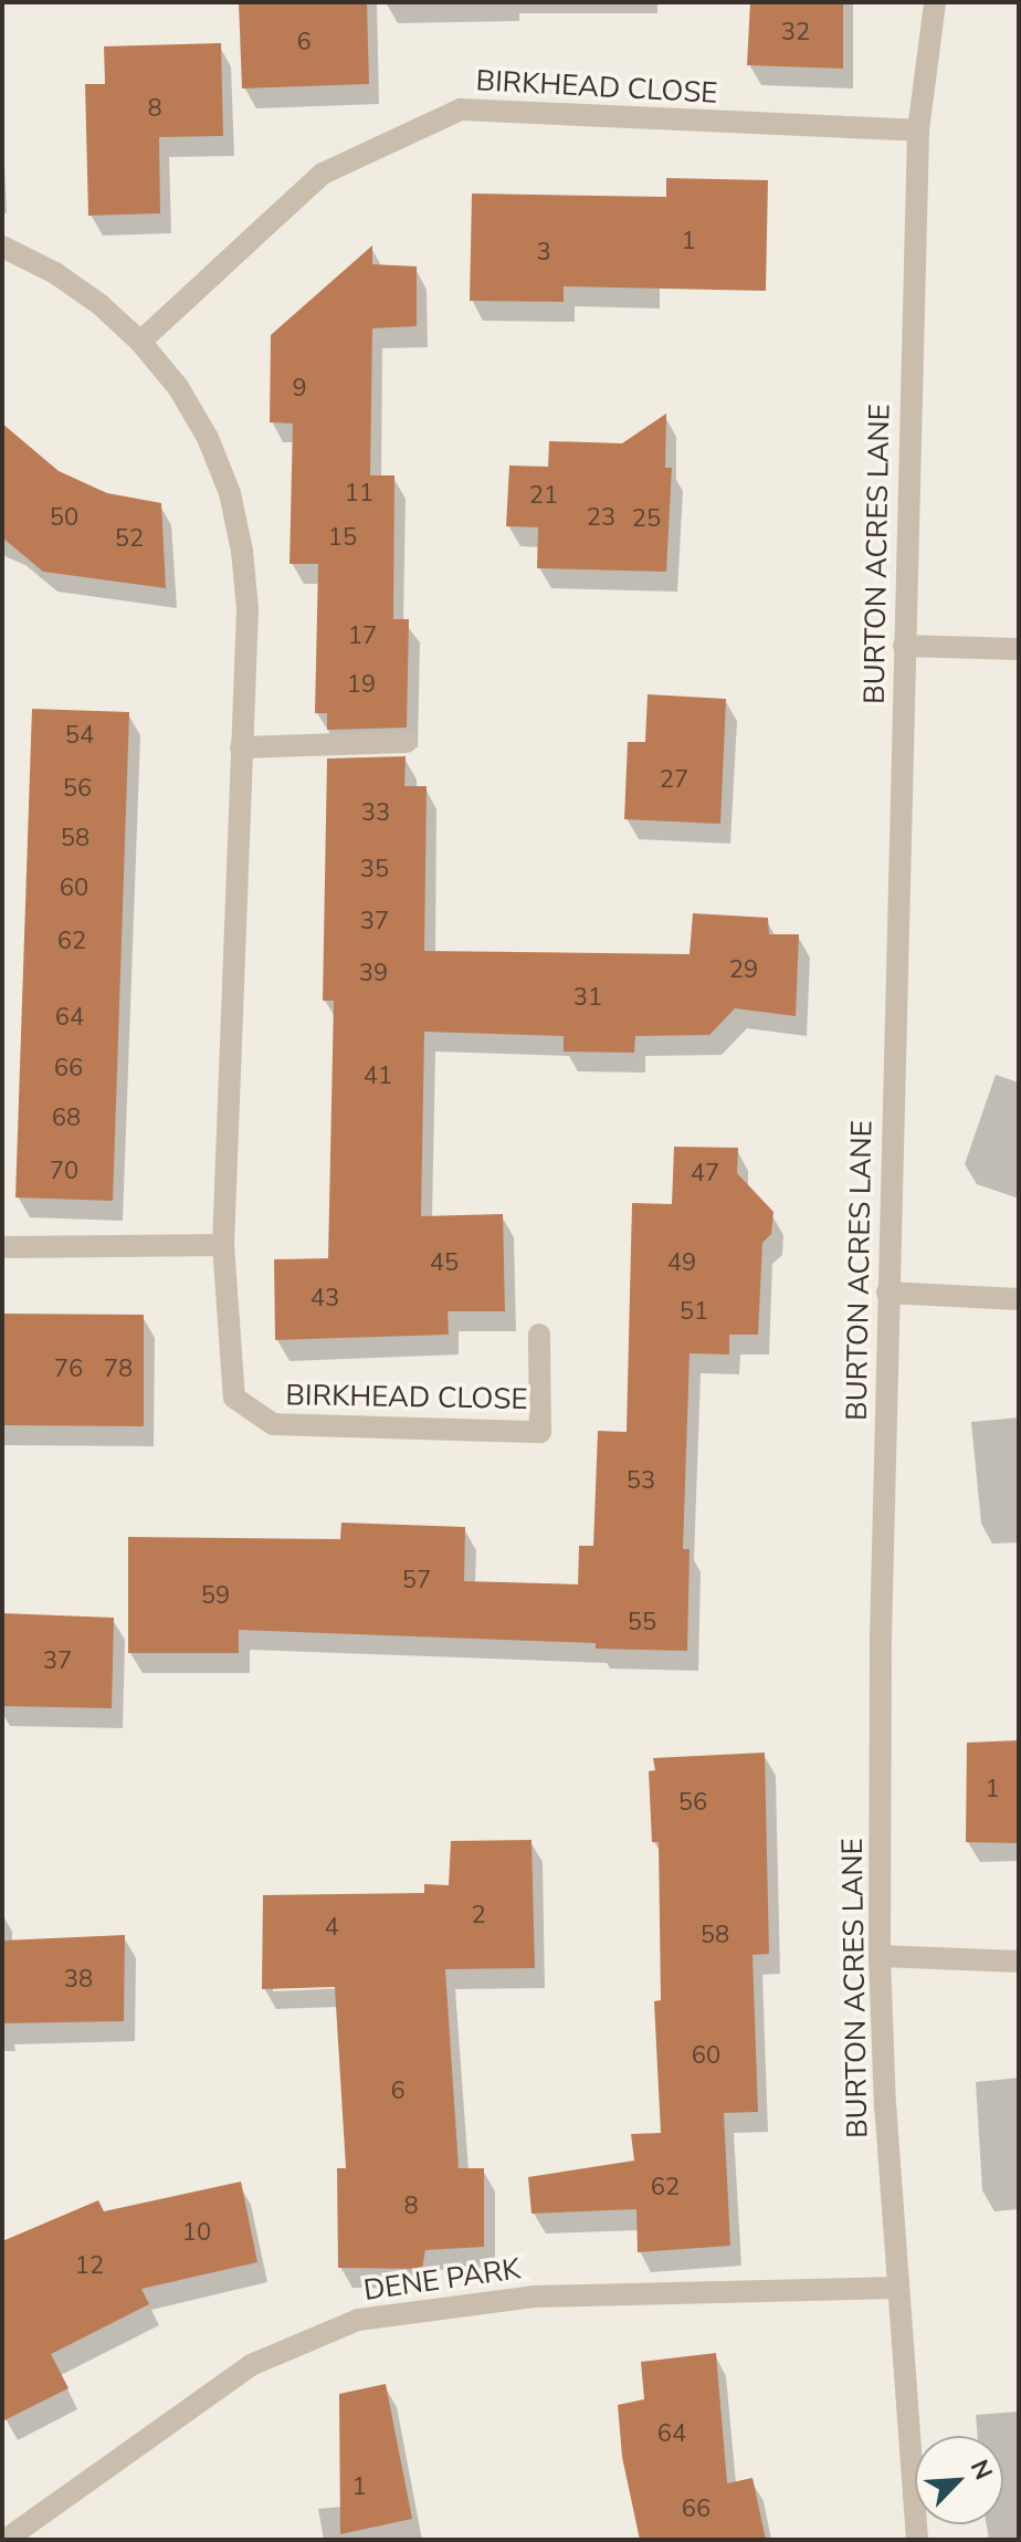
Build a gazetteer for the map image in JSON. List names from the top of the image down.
{
  "streets": {
    "street": ["BIRKHEAD CLOSE", "BURTON ACRES LANE", "DENE PARK"]
  },
  "crossings": [
    ["BIRKHEAD CLOSE", "BURTON ACRES LANE"],
    ["BURTON ACRES LANE", "DENE PARK"]
  ],
  "house_numbers": [
    "32",
    "6",
    "8",
    "1",
    "3",
    "9",
    "11",
    "21",
    "50",
    "23",
    "25",
    "15",
    "52",
    "17",
    "19",
    "54",
    "27",
    "56",
    "33",
    "58",
    "35",
    "60",
    "37",
    "62",
    "29",
    "39",
    "31",
    "64",
    "66",
    "41",
    "68",
    "70",
    "47",
    "45",
    "49",
    "43",
    "51",
    "76",
    "78",
    "53",
    "57",
    "59",
    "55",
    "37",
    "1",
    "56",
    "2",
    "4",
    "58",
    "38",
    "60",
    "6",
    "62",
    "8",
    "10",
    "12",
    "64",
    "1",
    "66"
  ],
  "north": "top right"
}
